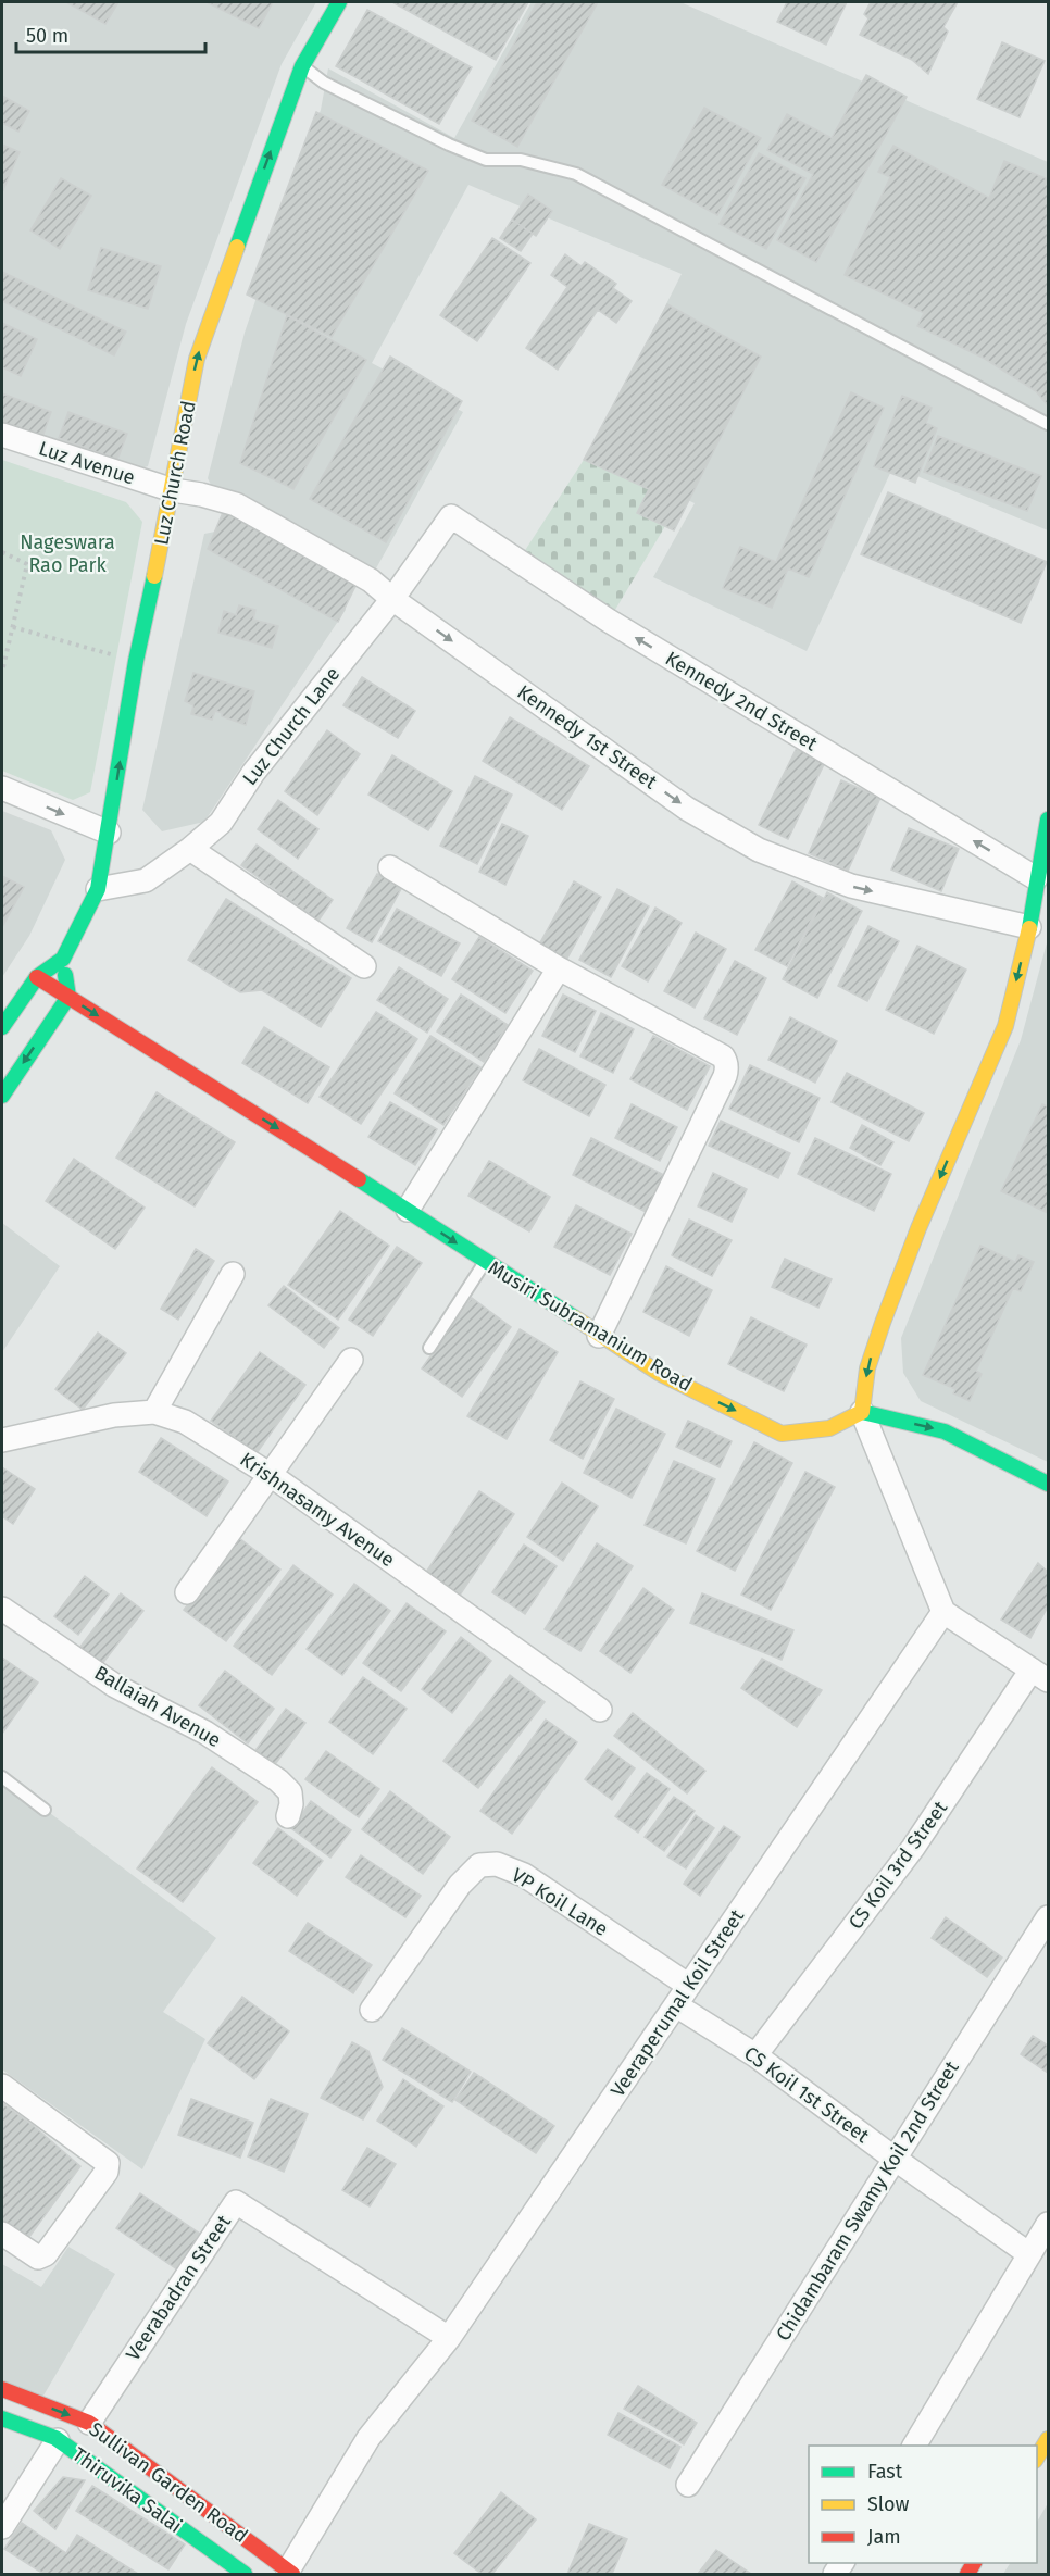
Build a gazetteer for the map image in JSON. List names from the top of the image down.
{
  "streets": {
    "main road": [
      "Luz Church Road",
      "Musiri Subramanium Road",
      "Sullivan Garden Road",
      "Thiruvika Salai"
    ],
    "street": [
      "Luz Avenue",
      "Kennedy 2nd Street",
      "Luz Church Lane",
      "Kennedy 1st Street",
      "Krishnasamy Avenue",
      "Ballaiah Avenue",
      "CS Koil 3rd Street",
      "VP Koil Lane",
      "Veeraperumal Koil Street",
      "CS Koil 1st Street",
      "Chidambaram Swamy Koil 2nd Street",
      "Veerabadran Street"
    ]
  },
  "crossings": [
    ["Luz Avenue", "Luz Church Road"],
    ["Luz Avenue", "Kennedy 1st Street"],
    ["Luz Church Road", "Luz Church Lane"],
    ["Luz Church Road", "Kennedy 1st Street"],
    ["Luz Church Road", "Musiri Subramanium Road"],
    ["Kennedy 2nd Street", "Luz Church Lane"],
    ["Luz Church Lane", "Kennedy 1st Street"],
    ["CS Koil 3rd Street", "CS Koil 1st Street"],
    ["VP Koil Lane", "Veeraperumal Koil Street"],
    ["Veeraperumal Koil Street", "CS Koil 1st Street"],
    ["Veeraperumal Koil Street", "Veerabadran Street"],
    ["Veeraperumal Koil Street", "Sullivan Garden Road"],
    ["CS Koil 1st Street", "Chidambaram Swamy Koil 2nd Street"],
    ["Veerabadran Street", "Sullivan Garden Road"]
  ],
  "one_way": [
    "Luz Church Road",
    "Kennedy 2nd Street",
    "Kennedy 1st Street",
    "Musiri Subramanium Road"
  ],
  "parks": ["Nageswara Rao Park"],
  "legend": ["Fast", "Slow", "Jam"],
  "scale_bar": "50 m"
}
